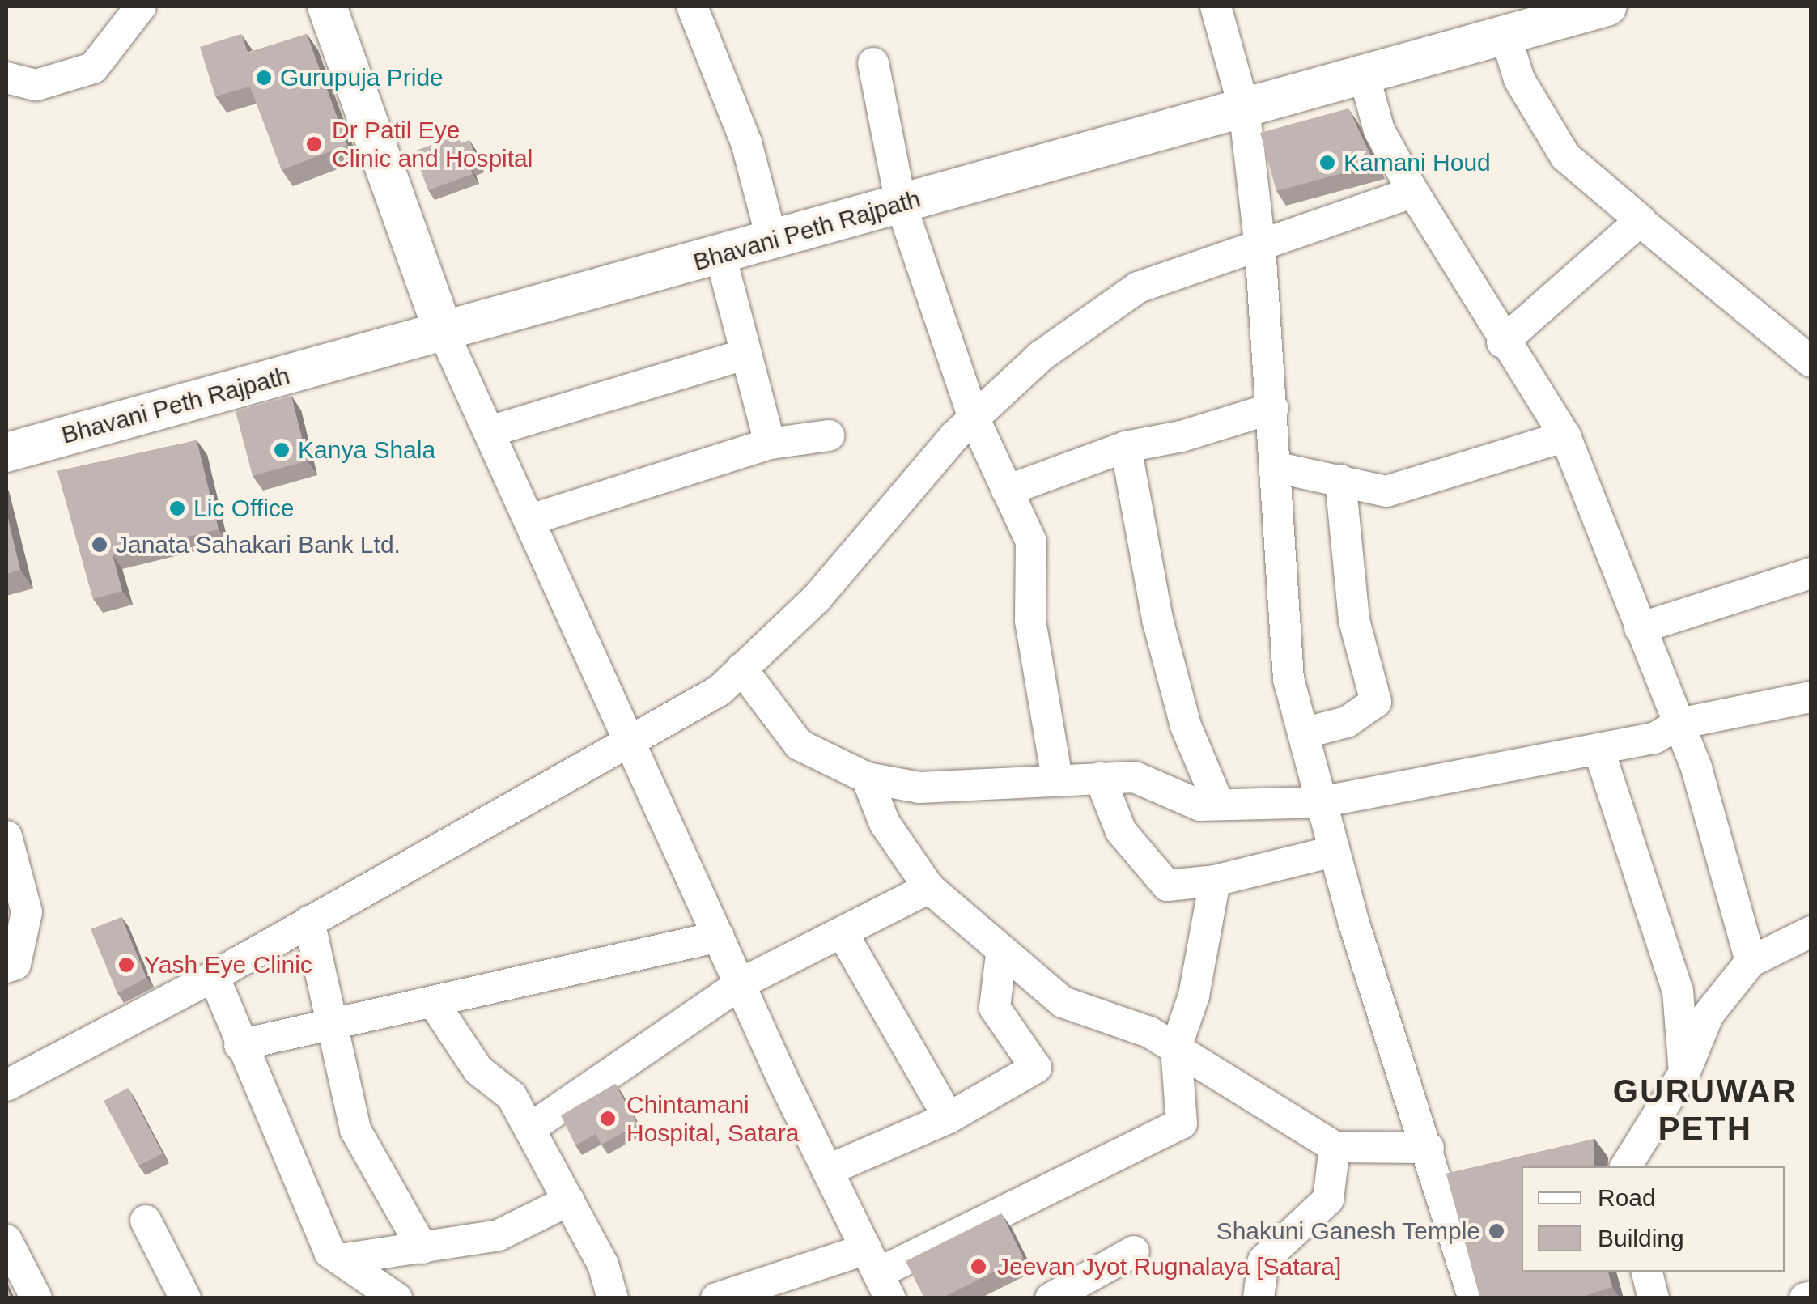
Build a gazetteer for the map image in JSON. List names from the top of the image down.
{
  "streets": {
    "main road": ["Bhavani Peth Rajpath"]
  },
  "districts": ["GURUWAR PETH"],
  "places": [
    "Gurupuja Pride",
    "Dr Patil Eye Clinic and Hospital",
    "Kamani Houd",
    "Kanya Shala",
    "Lic Office",
    "Janata Sahakari Bank Ltd.",
    "Yash Eye Clinic",
    "Chintamani Hospital, Satara",
    "Shakuni Ganesh Temple",
    "Jeevan Jyot Rugnalaya [Satara]"
  ],
  "legend": ["Road", "Building"]
}
